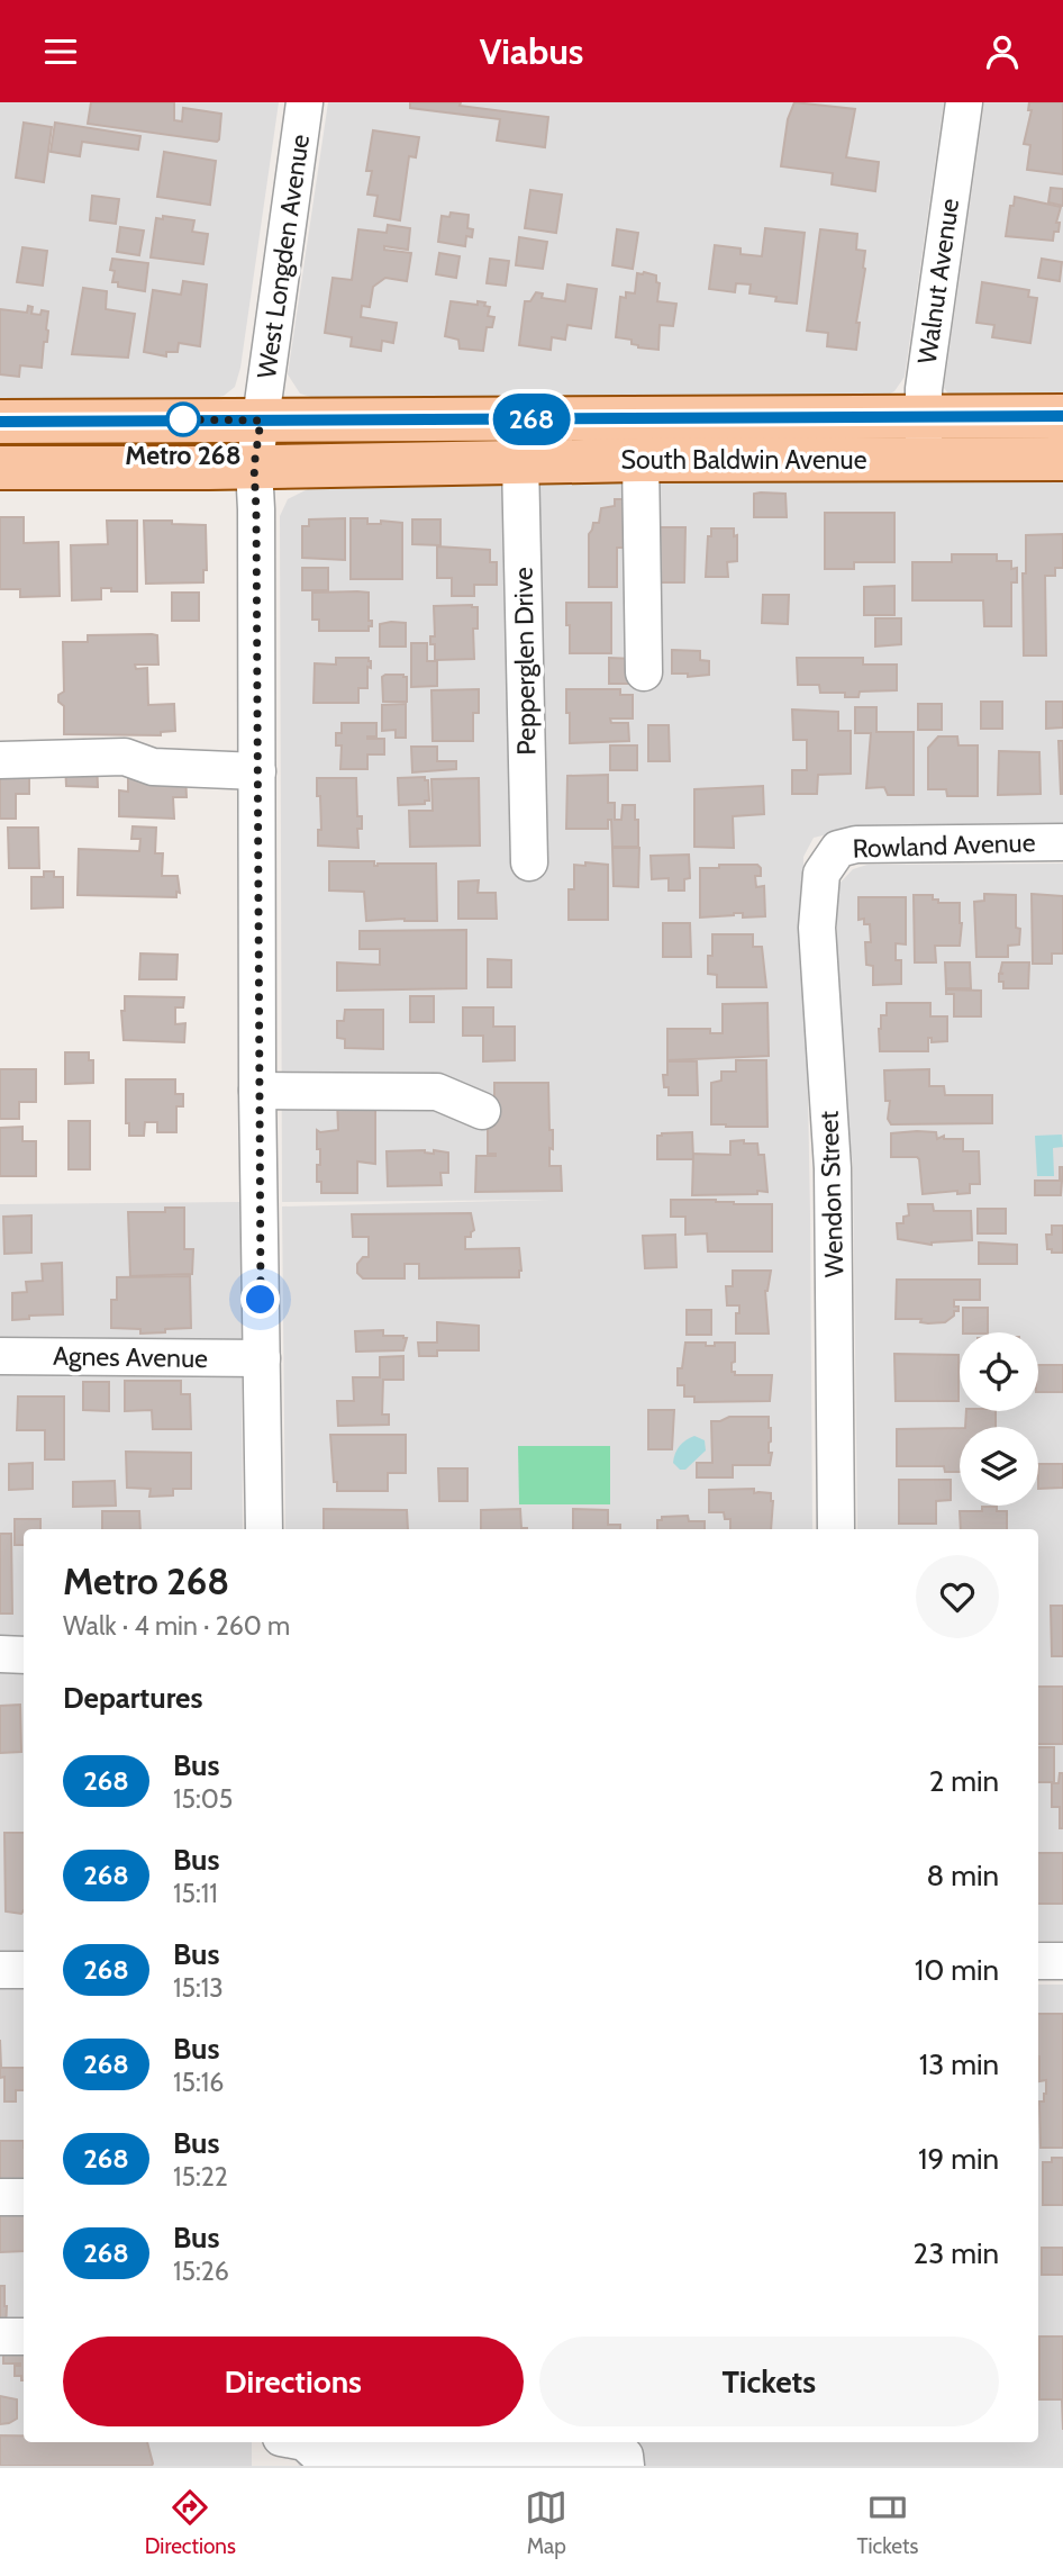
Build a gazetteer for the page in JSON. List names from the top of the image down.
{
  "streets": {
    "main road": ["South Baldwin Avenue"],
    "street": [
      "West Longden Avenue",
      "Walnut Avenue",
      "Pepperglen Drive",
      "Rowland Avenue",
      "Wendon Street",
      "Agnes Avenue"
    ]
  },
  "crossings": [
    ["West Longden Avenue", "South Baldwin Avenue"],
    ["West Longden Avenue", "Agnes Avenue"],
    ["Walnut Avenue", "South Baldwin Avenue"],
    ["South Baldwin Avenue", "Pepperglen Drive"],
    ["Rowland Avenue", "Wendon Street"]
  ],
  "places": ["Metro 268"],
  "lines": ["bus line 268"],
  "page": {
    "header": "Viabus",
    "on_map": "268",
    "heading": [
      ["Metro 268", "Walk · 4 min · 260 m"],
      "Departures"
    ],
    "list": [
      {
        "mark": "268",
        "name": "Bus",
        "note": "15:05",
        "value": "2 min"
      },
      {
        "mark": "268",
        "name": "Bus",
        "note": "15:11",
        "value": "8 min"
      },
      {
        "mark": "268",
        "name": "Bus",
        "note": "15:13",
        "value": "10 min"
      },
      {
        "mark": "268",
        "name": "Bus",
        "note": "15:16",
        "value": "13 min"
      },
      {
        "mark": "268",
        "name": "Bus",
        "note": "15:22",
        "value": "19 min"
      },
      {
        "mark": "268",
        "name": "Bus",
        "note": "15:26",
        "value": "23 min"
      }
    ],
    "buttons": ["Directions", "Tickets"],
    "tabs": ["Directions", "Map", "Tickets"]
  }
}
